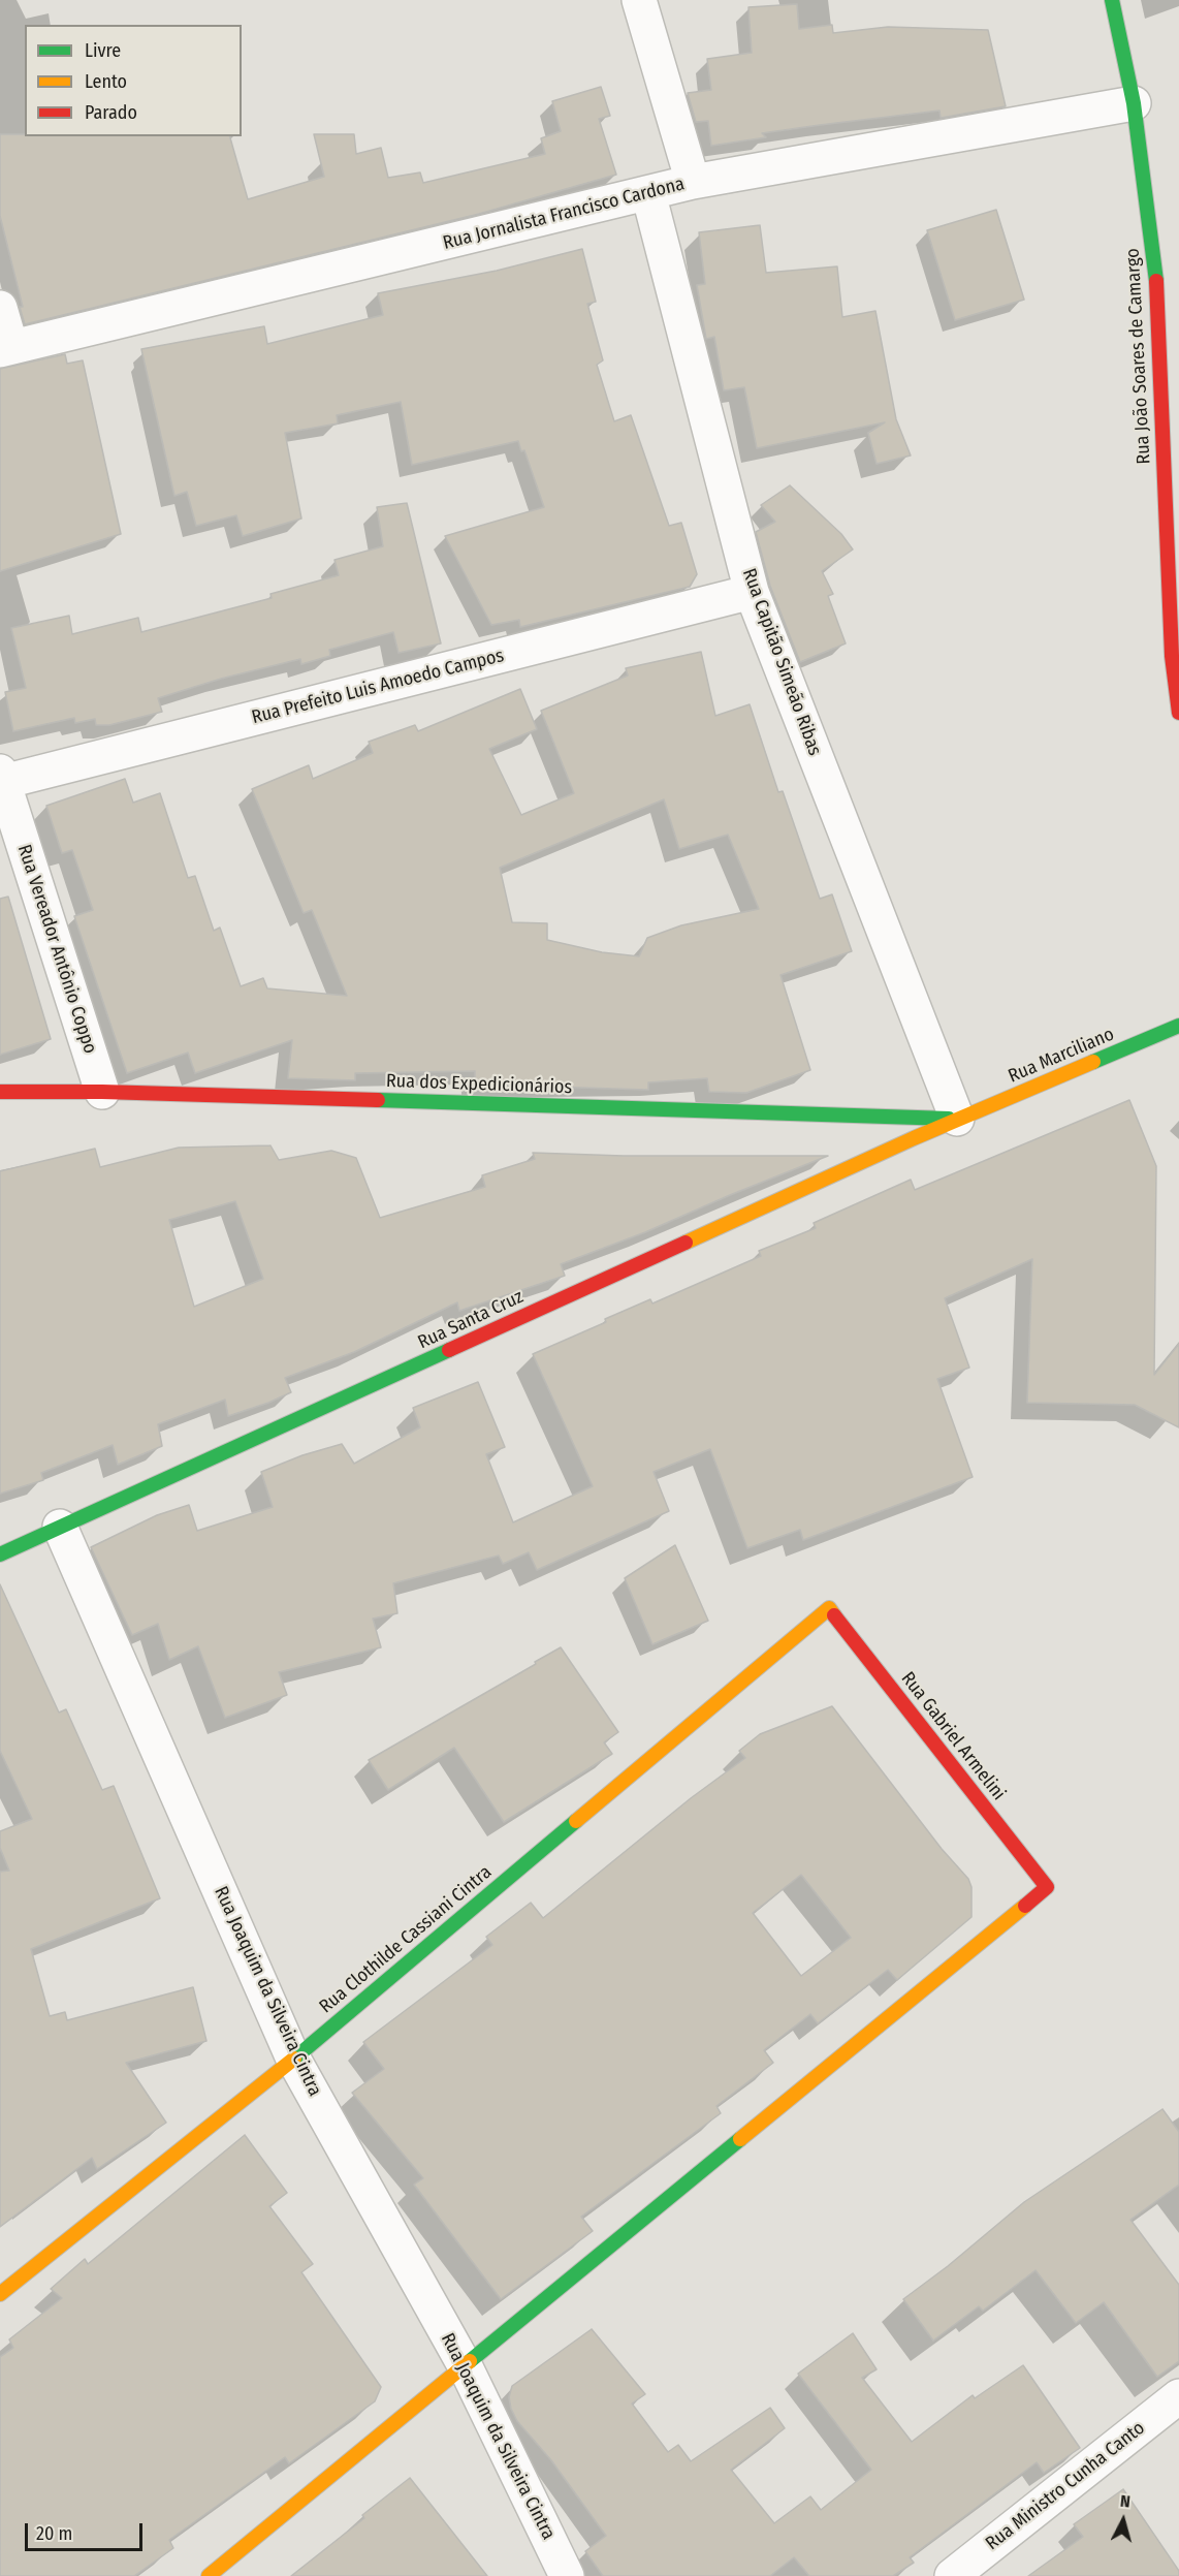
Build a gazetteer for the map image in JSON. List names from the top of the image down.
{
  "streets": {
    "street": [
      "Rua Jornalista Francisco Cardona",
      "Rua João Soares de Camargo",
      "Rua Capitão Simeão Ribas",
      "Rua Prefeito Luis Amoedo Campos",
      "Rua Vereador Antônio Coppo",
      "Rua Marciliano",
      "Rua dos Expedicionários",
      "Rua Santa Cruz",
      "Rua Gabriel Armelini",
      "Rua Clothilde Cassiani Cintra",
      "Rua Joaquim da Silveira Cintra",
      "Rua Ministro Cunha Canto"
    ]
  },
  "crossings": [
    ["Rua Jornalista Francisco Cardona", "Rua João Soares de Camargo"],
    ["Rua Jornalista Francisco Cardona", "Rua Capitão Simeão Ribas"],
    ["Rua Capitão Simeão Ribas", "Rua Prefeito Luis Amoedo Campos"],
    ["Rua Capitão Simeão Ribas", "Rua Marciliano"],
    ["Rua Capitão Simeão Ribas", "Rua dos Expedicionários"],
    ["Rua Capitão Simeão Ribas", "Rua Santa Cruz"],
    ["Rua Prefeito Luis Amoedo Campos", "Rua Vereador Antônio Coppo"],
    ["Rua Vereador Antônio Coppo", "Rua dos Expedicionários"],
    ["Rua Marciliano", "Rua dos Expedicionários"],
    ["Rua Marciliano", "Rua Santa Cruz"],
    ["Rua dos Expedicionários", "Rua Santa Cruz"],
    ["Rua Santa Cruz", "Rua Joaquim da Silveira Cintra"],
    ["Rua Gabriel Armelini", "Rua Clothilde Cassiani Cintra"],
    ["Rua Gabriel Armelini", "Rua Joaquim da Silveira Cintra"],
    ["Rua Clothilde Cassiani Cintra", "Rua Joaquim da Silveira Cintra"]
  ],
  "legend": ["Livre", "Lento", "Parado"],
  "scale_bar": "20 m",
  "north": "top"
}
